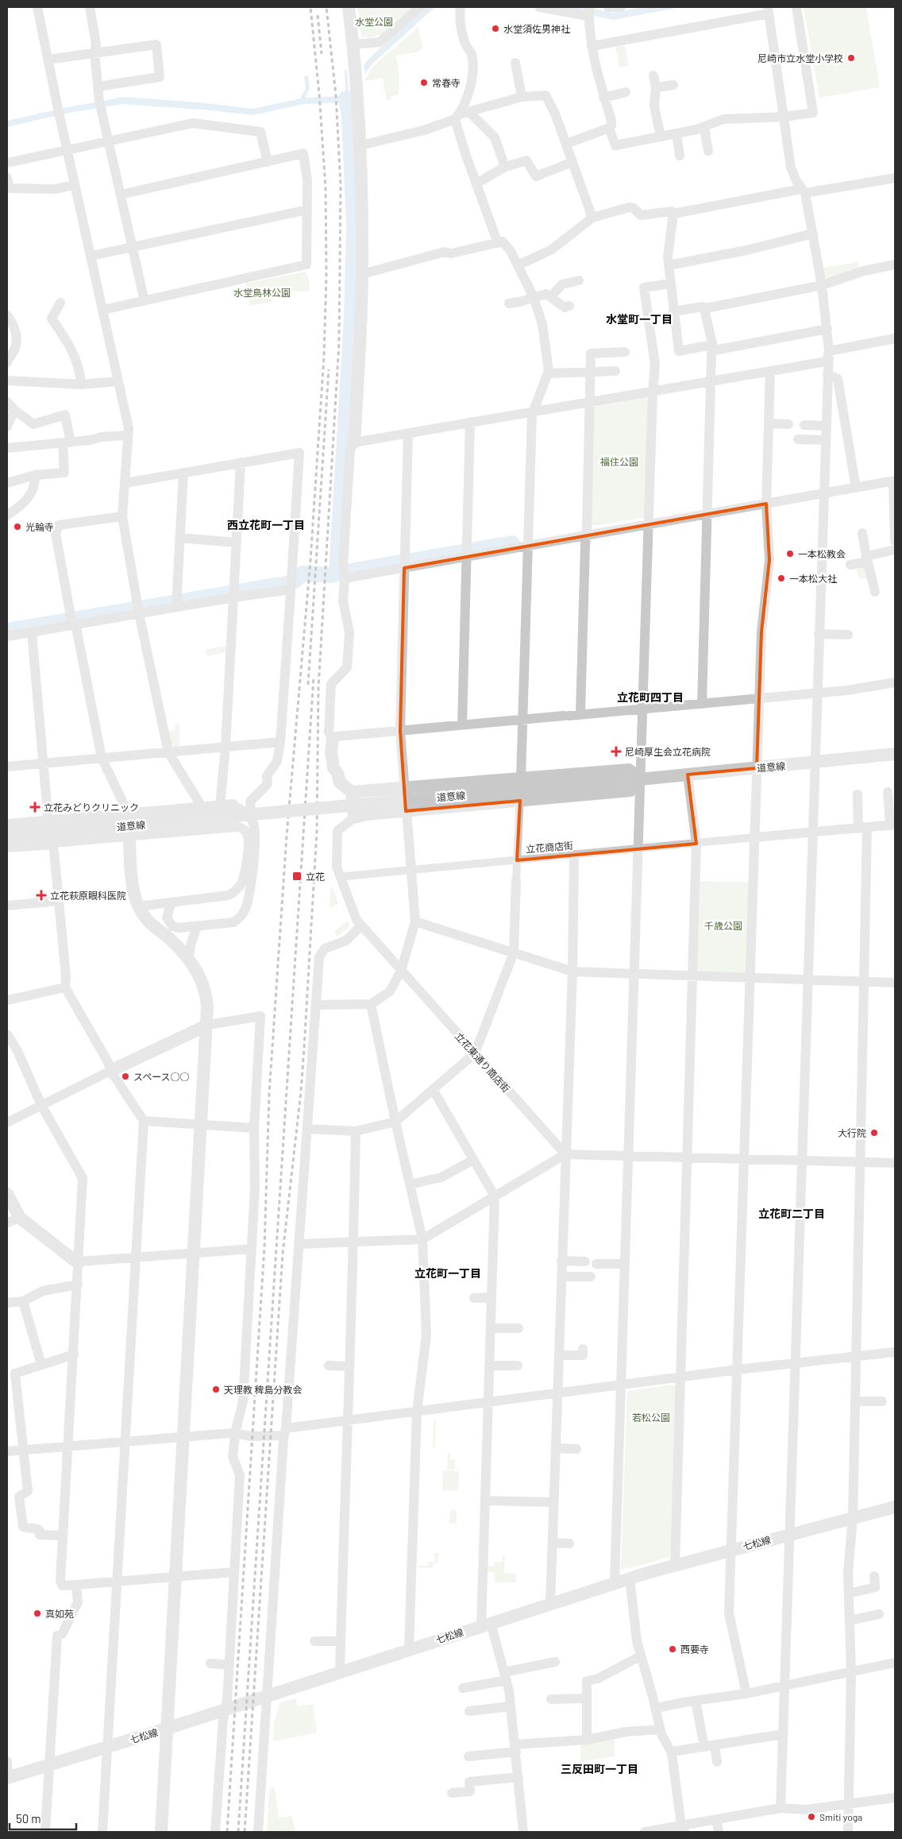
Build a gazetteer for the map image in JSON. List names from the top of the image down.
{
  "streets": {
    "street": [
      "道意線",
      "立花商店街",
      "立花東通り商店街",
      "七松線"
    ]
  },
  "districts": [
    "水堂町一丁目",
    "西立花町一丁目",
    "立花町四丁目",
    "立花町二丁目",
    "立花町一丁目",
    "三反田町一丁目"
  ],
  "parks": [
    "水堂公園",
    "水堂鳥林公園",
    "福住公園",
    "千歳公園",
    "若松公園"
  ],
  "places": {
    "other": [
      "水堂須佐男神社",
      "尼崎市立水堂小学校",
      "常春寺",
      "光輪寺",
      "一本松教会",
      "一本松大社",
      "スペース○○",
      "大行院",
      "天理教 稗島分教会",
      "真如苑",
      "西要寺",
      "Smiti yoga"
    ],
    "health": ["尼崎厚生会立花病院", "立花みどりクリニック", "立花萩原眼科医院"],
    "transit": ["立花"]
  },
  "scale_bar": "50 m"
}
